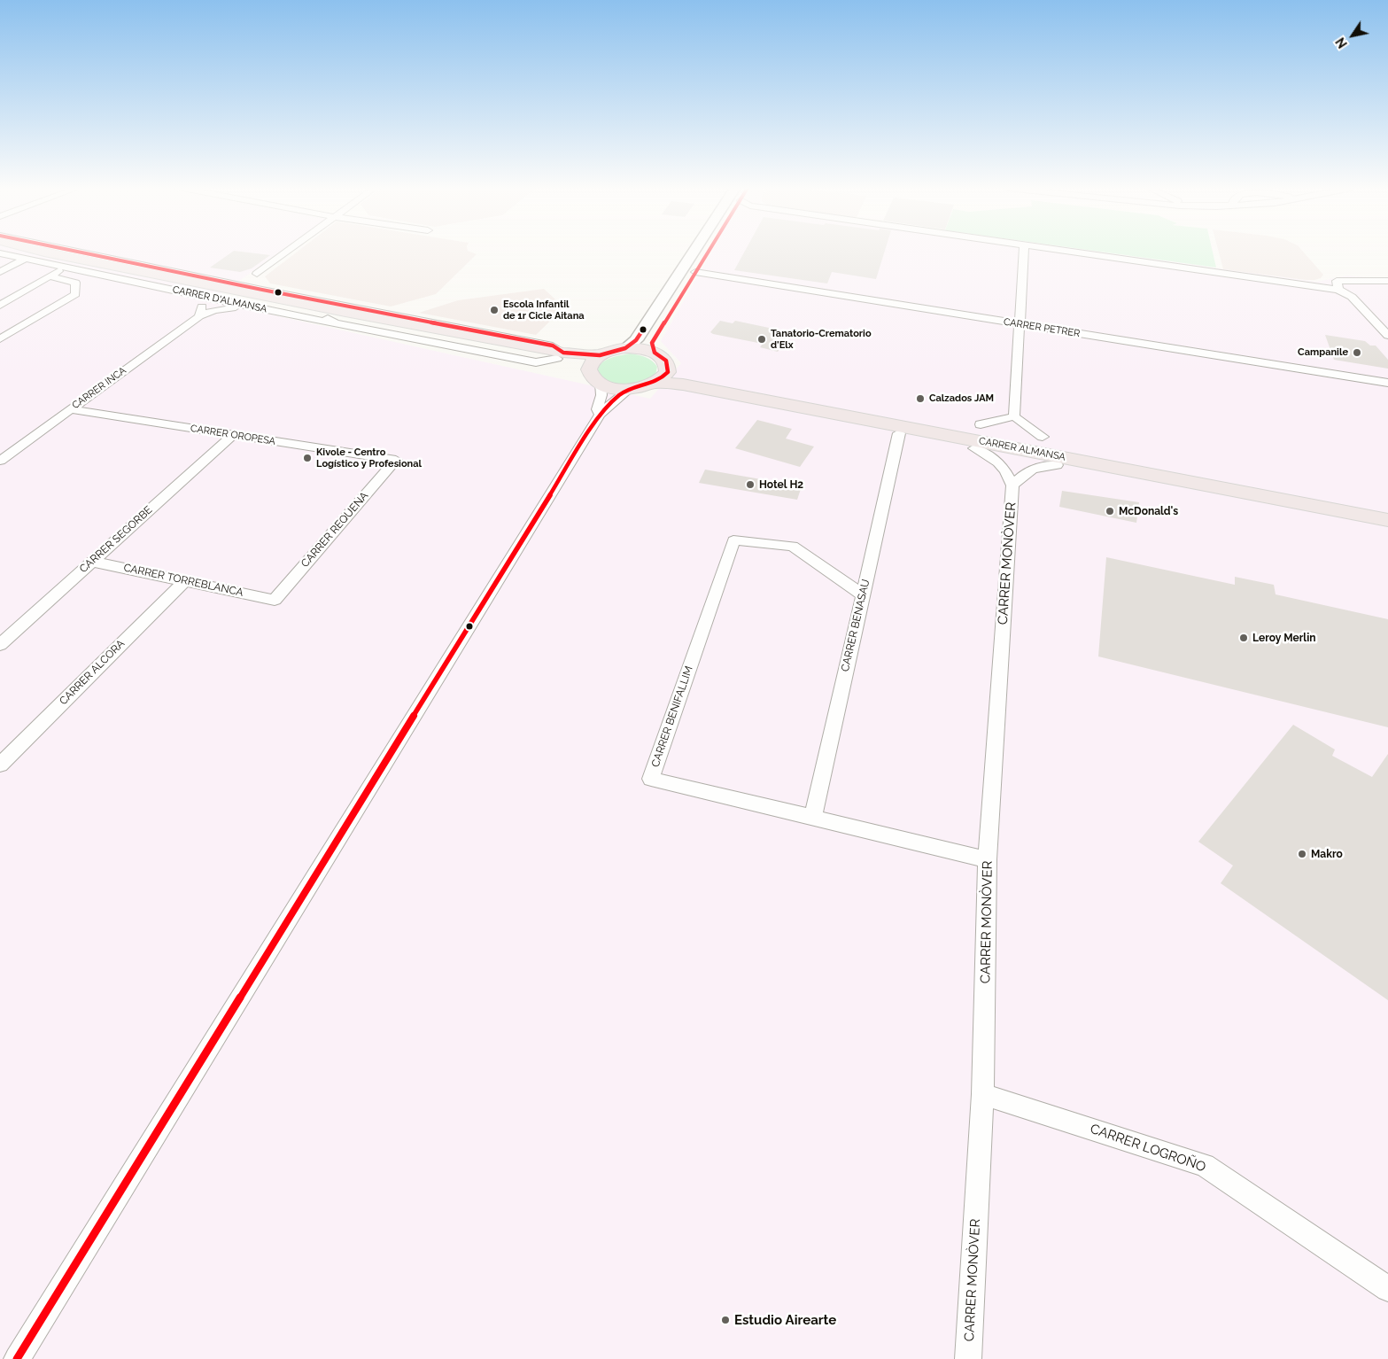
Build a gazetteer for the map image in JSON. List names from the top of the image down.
{
  "streets": {
    "main road": ["CARRER D'ALMANSA", "CARRER ALMANSA"],
    "street": [
      "CARRER PETRER",
      "CARRER INCA",
      "CARRER OROPESA",
      "CARRER REQUENA",
      "CARRER SEGORBE",
      "CARRER MONÒVER",
      "CARRER TORREBLANCA",
      "CARRER BENASAU",
      "CARRER ALCORA",
      "CARRER BENIFALLIM",
      "CARRER LOGROÑO"
    ]
  },
  "crossings": [
    ["CARRER D'ALMANSA", "CARRER INCA"],
    ["CARRER INCA", "CARRER OROPESA"],
    ["CARRER OROPESA", "CARRER REQUENA"],
    ["CARRER OROPESA", "CARRER SEGORBE"],
    ["CARRER REQUENA", "CARRER TORREBLANCA"],
    ["CARRER SEGORBE", "CARRER TORREBLANCA"],
    ["CARRER MONÒVER", "CARRER BENIFALLIM"],
    ["CARRER MONÒVER", "CARRER LOGROÑO"],
    ["CARRER TORREBLANCA", "CARRER ALCORA"],
    ["CARRER BENASAU", "CARRER BENIFALLIM"]
  ],
  "places": [
    "Escola Infantil de 1r Cicle Aitana",
    "Tanatorio-Crematorio d'Elx",
    "Campanile",
    "Calzados JAM",
    "Kivole - Centro Logístico y Profesional",
    "Hotel H2",
    "McDonald's",
    "Leroy Merlin",
    "Makro",
    "Estudio Airearte"
  ],
  "north": "bottom left"
}
